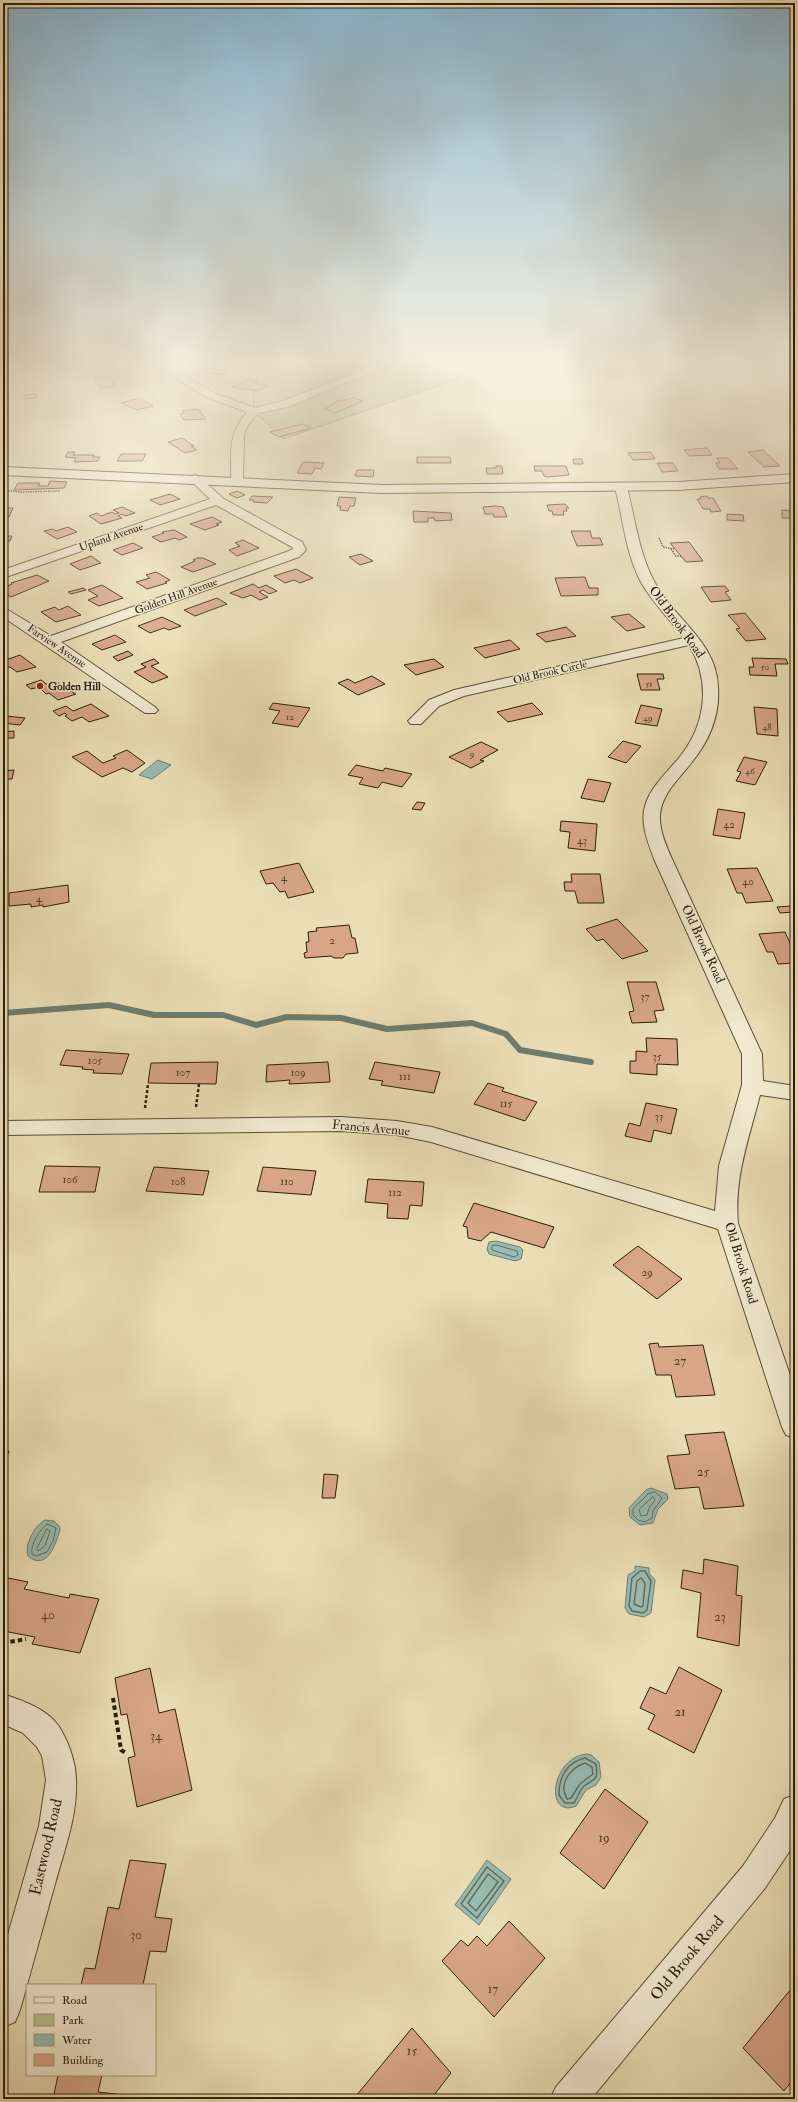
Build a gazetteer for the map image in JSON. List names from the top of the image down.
{
  "streets": {
    "street": [
      "Upland Avenue",
      "Golden Hill Avenue",
      "Old Brook Road",
      "Farview Avenue",
      "Old Brook Circle",
      "Francis Avenue",
      "Eastwood Road"
    ]
  },
  "crossings": [
    ["Upland Avenue", "Golden Hill Avenue"],
    ["Golden Hill Avenue", "Farview Avenue"],
    ["Old Brook Road", "Old Brook Circle"],
    ["Old Brook Road", "Francis Avenue"]
  ],
  "places": ["Golden Hill"],
  "house_numbers": [
    "50",
    "51",
    "12",
    "49",
    "48",
    "9",
    "46",
    "42",
    "43",
    "4",
    "40",
    "4",
    "2",
    "37",
    "35",
    "105",
    "107",
    "109",
    "111",
    "115",
    "33",
    "106",
    "108",
    "110",
    "112",
    "29",
    "27",
    "25",
    "40",
    "23",
    "21",
    "34",
    "19",
    "30",
    "17",
    "15"
  ],
  "legend": [
    "Road",
    "Park",
    "Water",
    "Building"
  ]
}
